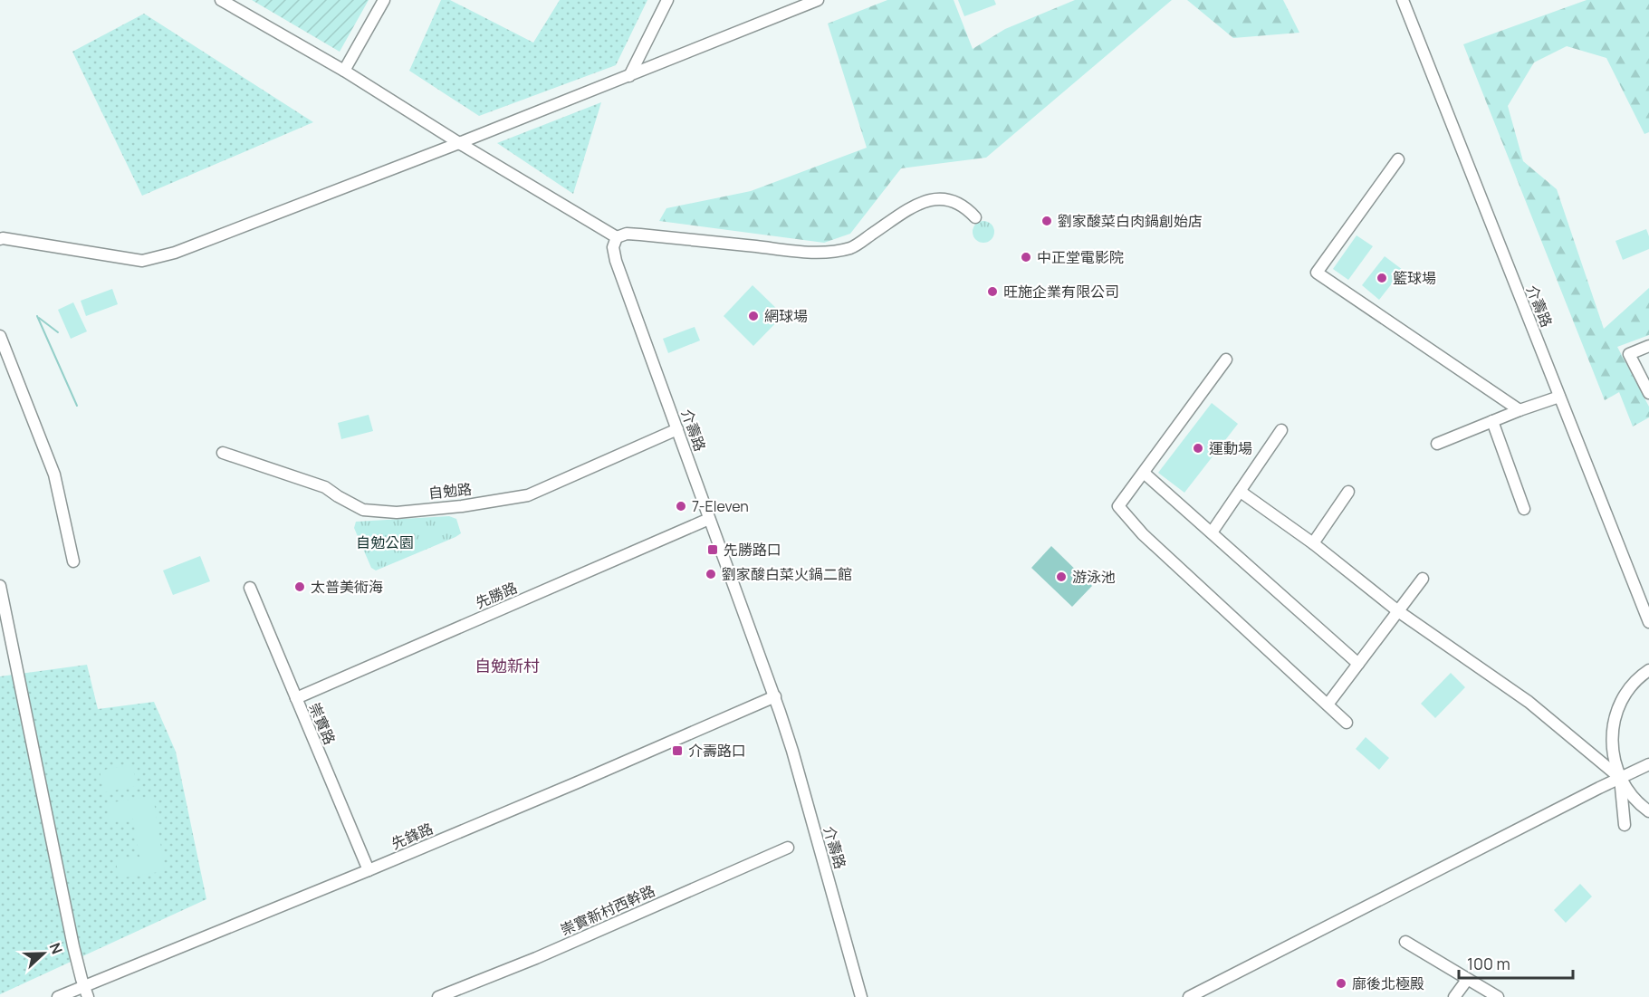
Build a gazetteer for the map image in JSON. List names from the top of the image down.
{
  "streets": {
    "street": [
      "介壽路",
      "自勉路",
      "先勝路",
      "崇實路",
      "先鋒路",
      "崇實新村西幹路"
    ]
  },
  "crossings": [
    ["介壽路", "自勉路"],
    ["介壽路", "先勝路"],
    ["介壽路", "先鋒路"],
    ["先勝路", "崇實路"],
    ["崇實路", "先鋒路"]
  ],
  "districts": ["自勉新村"],
  "parks": ["自勉公園"],
  "places": {
    "other": [
      "劉家酸菜白肉鍋創始店",
      "中正堂電影院",
      "籃球場",
      "旺施企業有限公司",
      "網球場",
      "運動場",
      "7-Eleven",
      "劉家酸白菜火鍋二館",
      "游泳池",
      "太普美術海",
      "廍後北極殿"
    ],
    "transit": ["先勝路口", "介壽路口"]
  },
  "scale_bar": "100 m",
  "north": "right"
}
